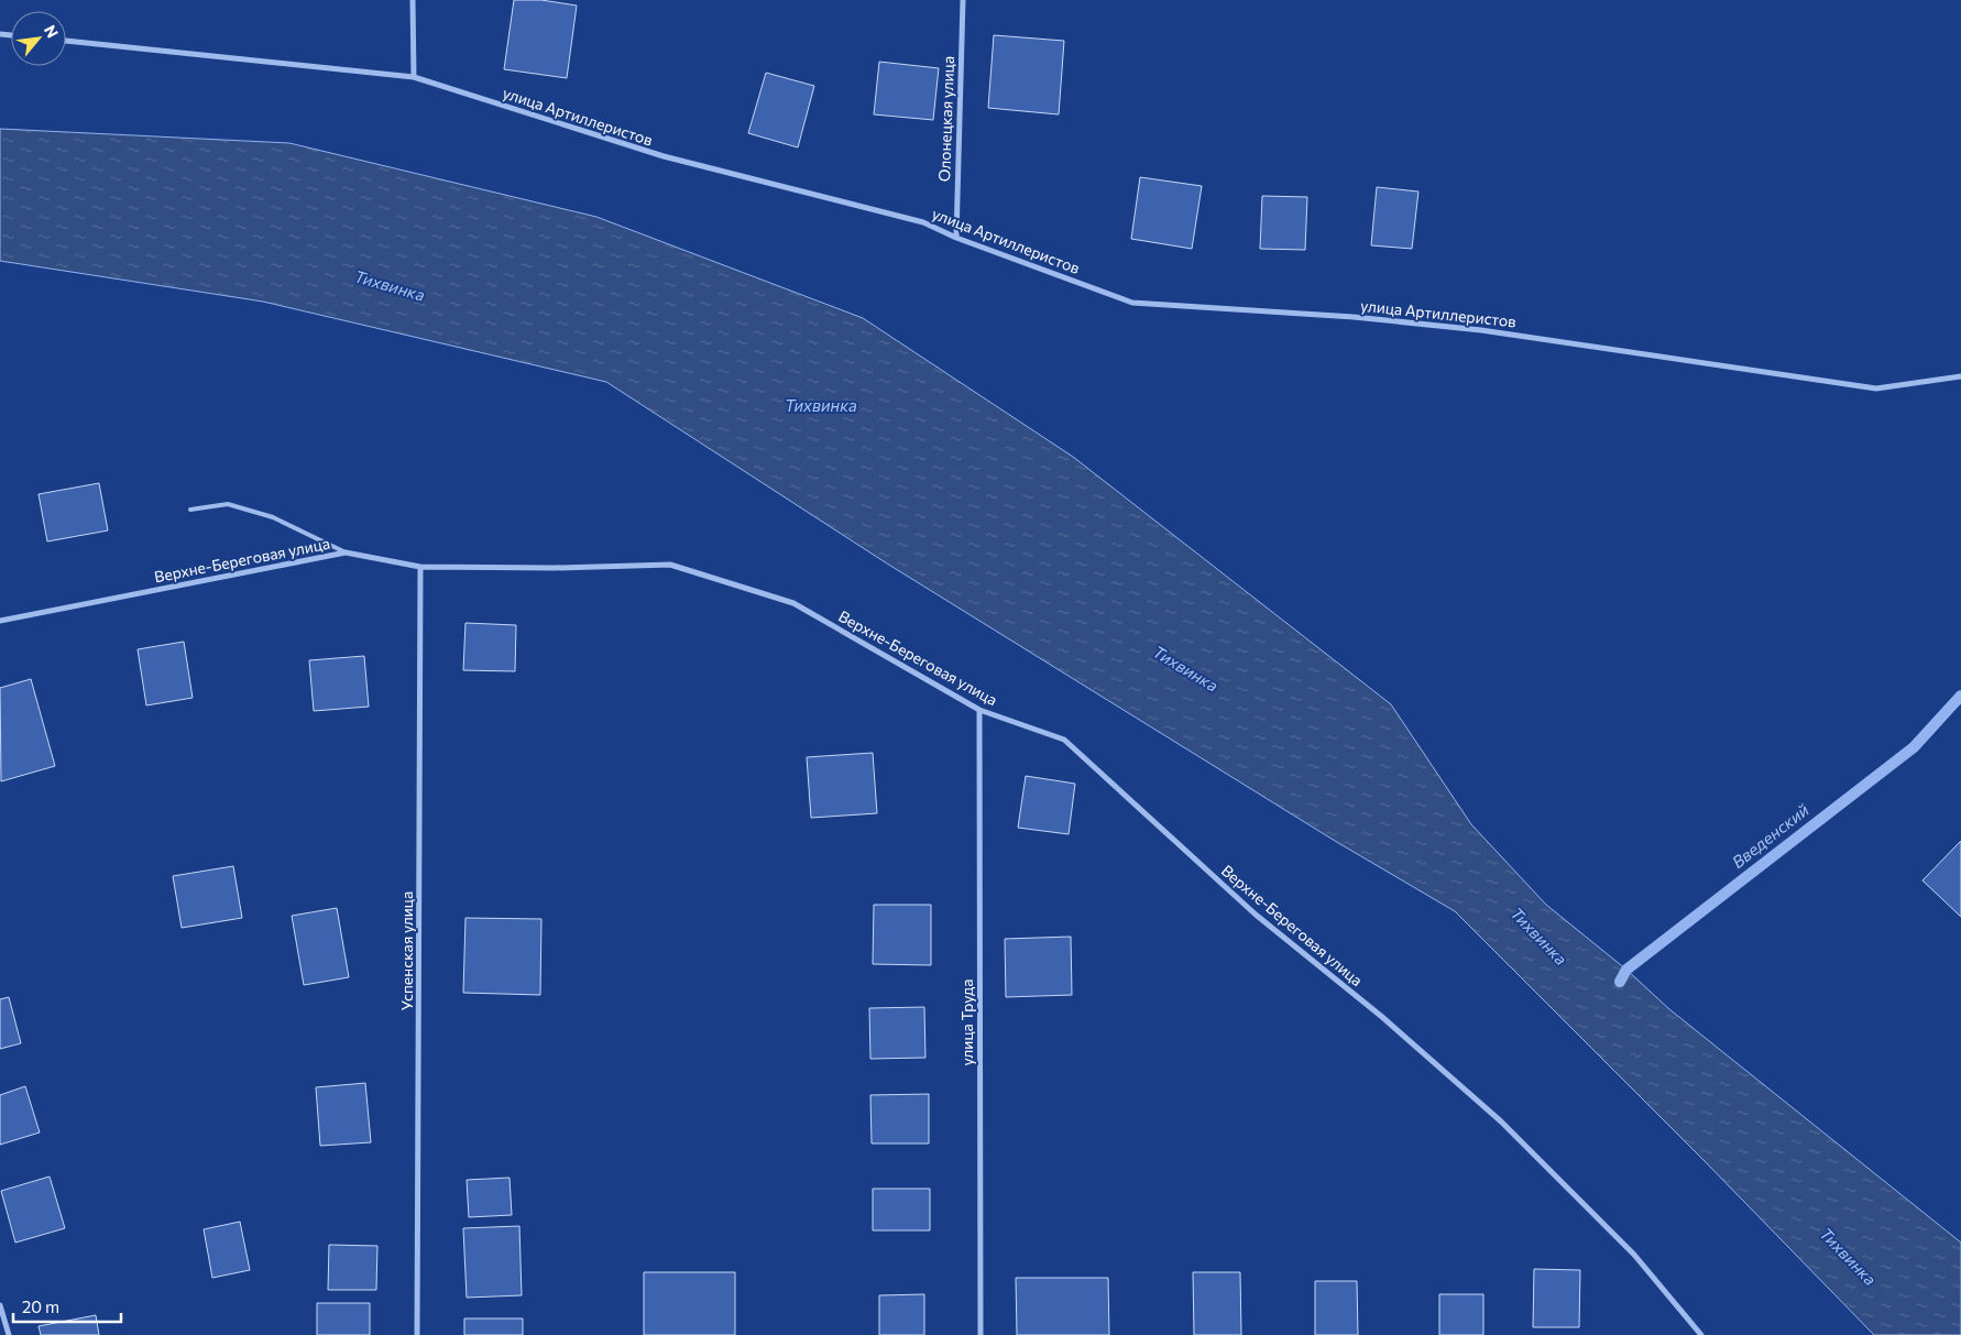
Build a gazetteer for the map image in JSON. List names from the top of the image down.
{
  "streets": {
    "street": [
      "улица Артиллеристов",
      "Олонецкая улица",
      "Верхне-Береговая улица",
      "Успенская улица",
      "улица Труда"
    ]
  },
  "crossings": [
    ["улица Артиллеристов", "Олонецкая улица"],
    ["Верхне-Береговая улица", "Успенская улица"],
    ["Верхне-Береговая улица", "улица Труда"]
  ],
  "water": ["Тихвинка", "Введенский"],
  "scale_bar": "20 m",
  "north": "top right"
}
